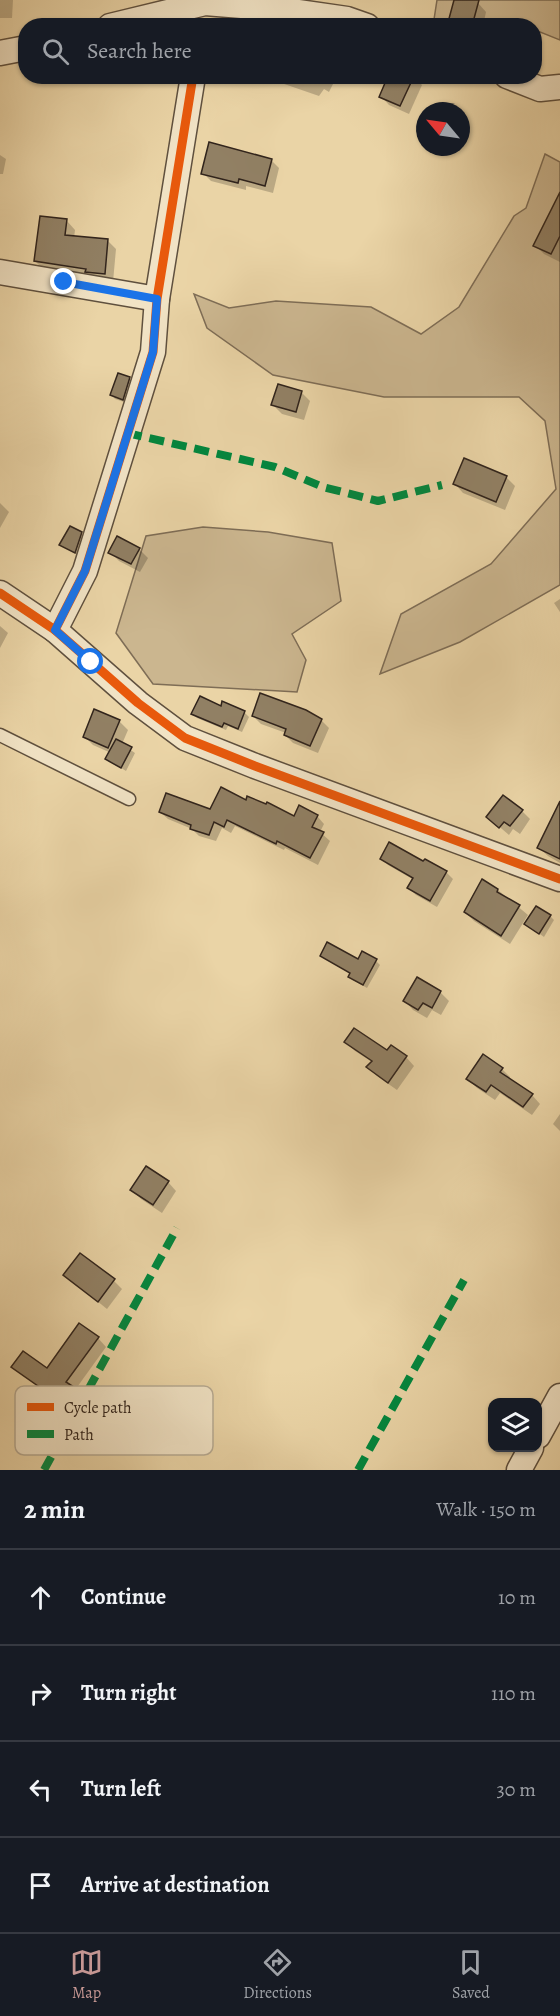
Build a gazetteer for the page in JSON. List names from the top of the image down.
{
  "legend": ["Cycle path", "Path"],
  "north": "top left",
  "page": {
    "search": "Search here",
    "heading": ["2 min", "Walk · 150 m"],
    "list": [
      ["Continue", "10 m"],
      ["Turn right", "110 m"],
      ["Turn left", "30 m"],
      "Arrive at destination"
    ],
    "nav": ["Map", "Directions", "Saved"]
  }
}
